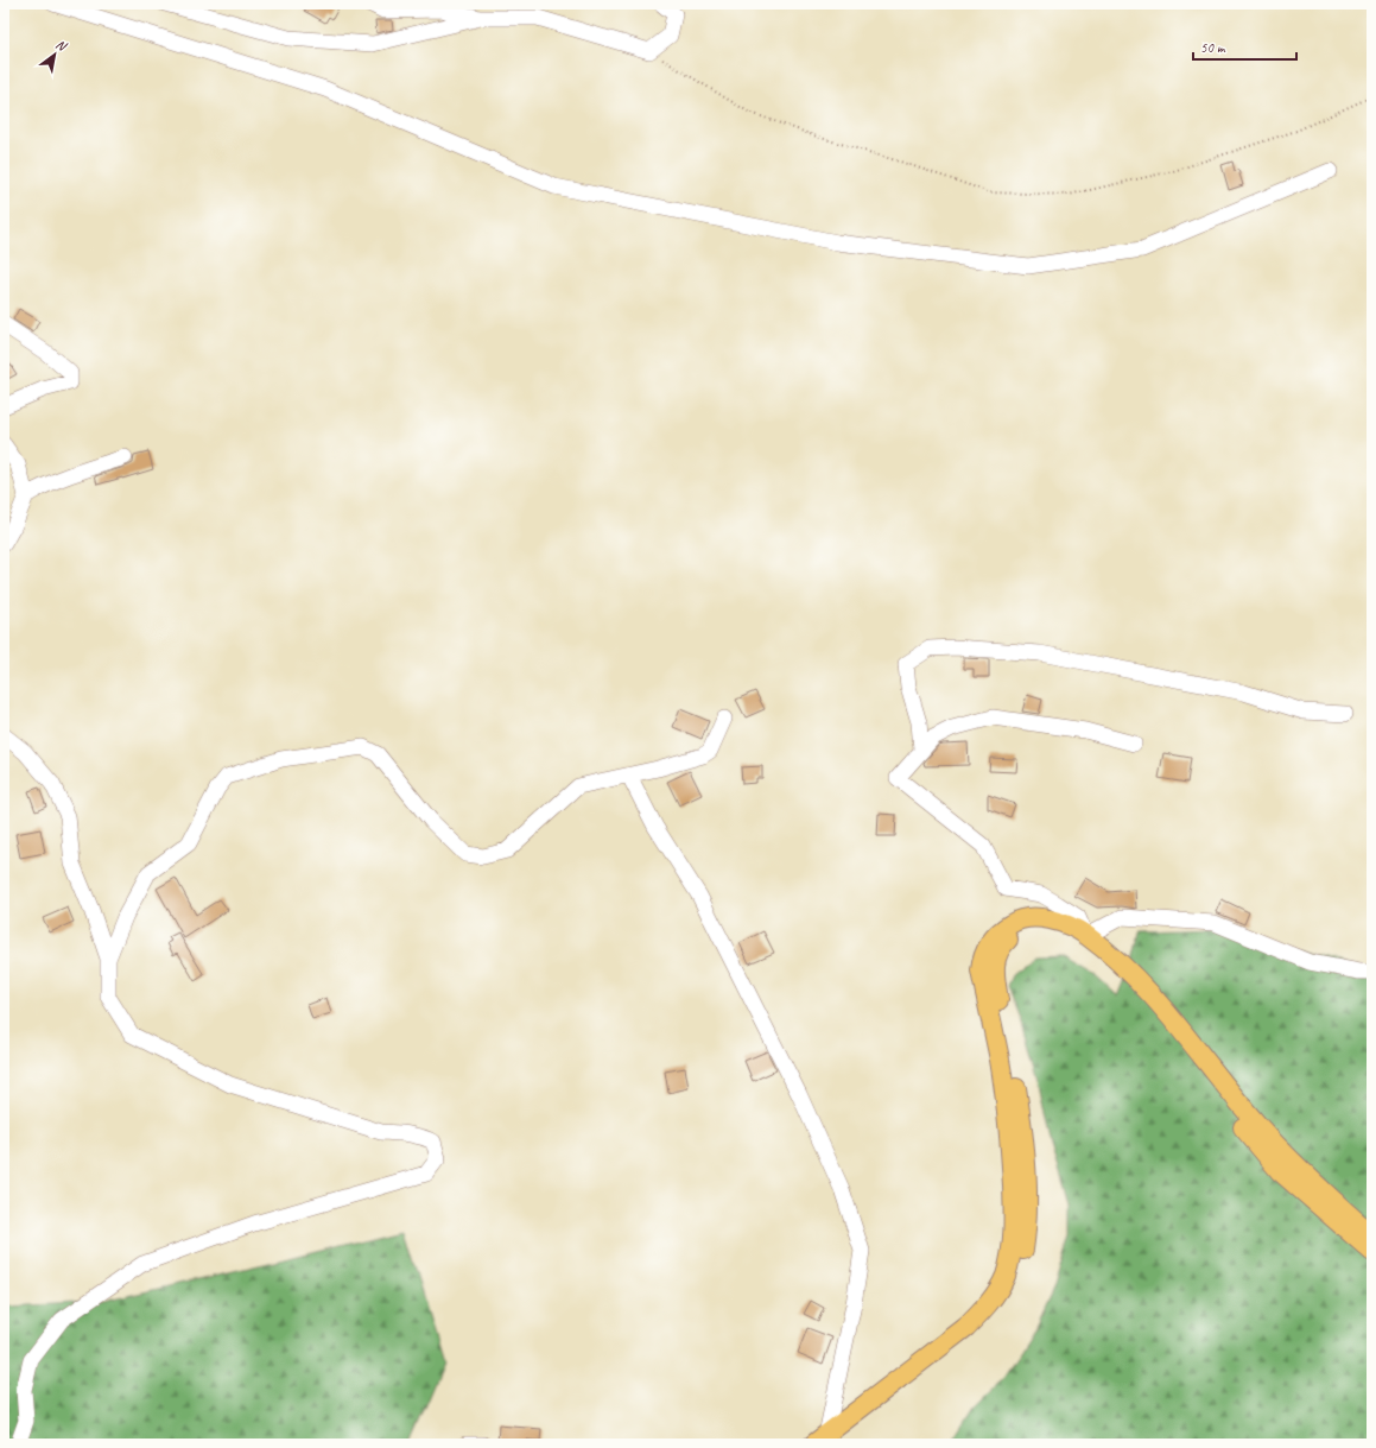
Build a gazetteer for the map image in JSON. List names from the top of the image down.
{
  "scale_bar": "50 m",
  "north": "top right"
}
